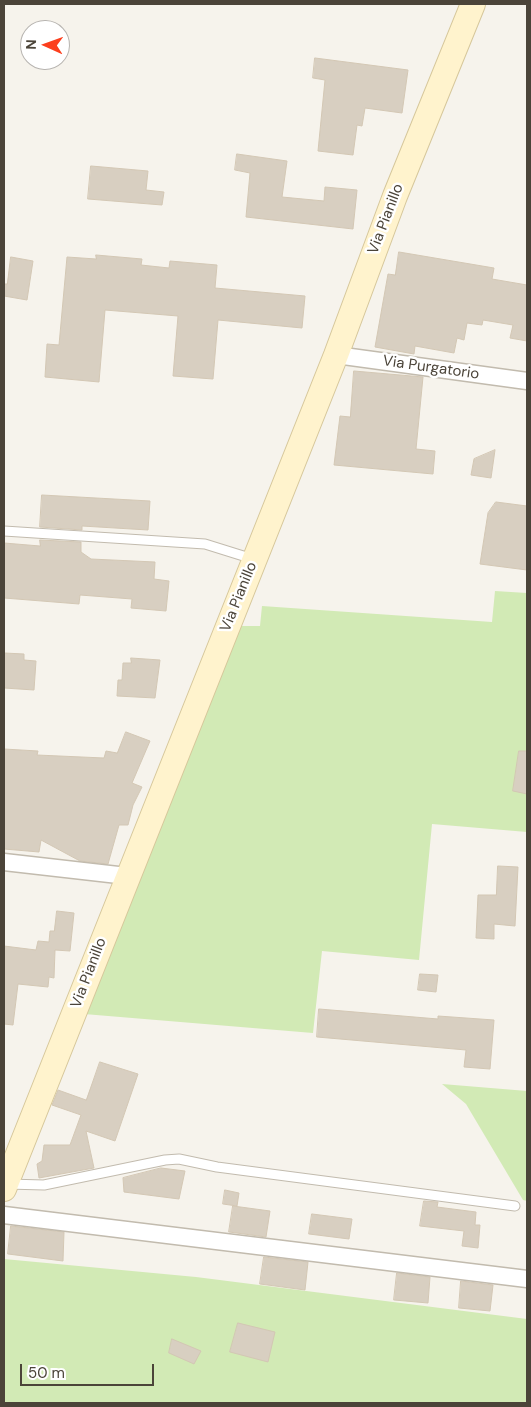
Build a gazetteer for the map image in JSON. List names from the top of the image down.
{
  "streets": {
    "street": ["Via Pianillo", "Via Purgatorio"]
  },
  "crossings": [
    ["Via Pianillo", "Via Purgatorio"]
  ],
  "scale_bar": "50 m",
  "north": "left"
}
